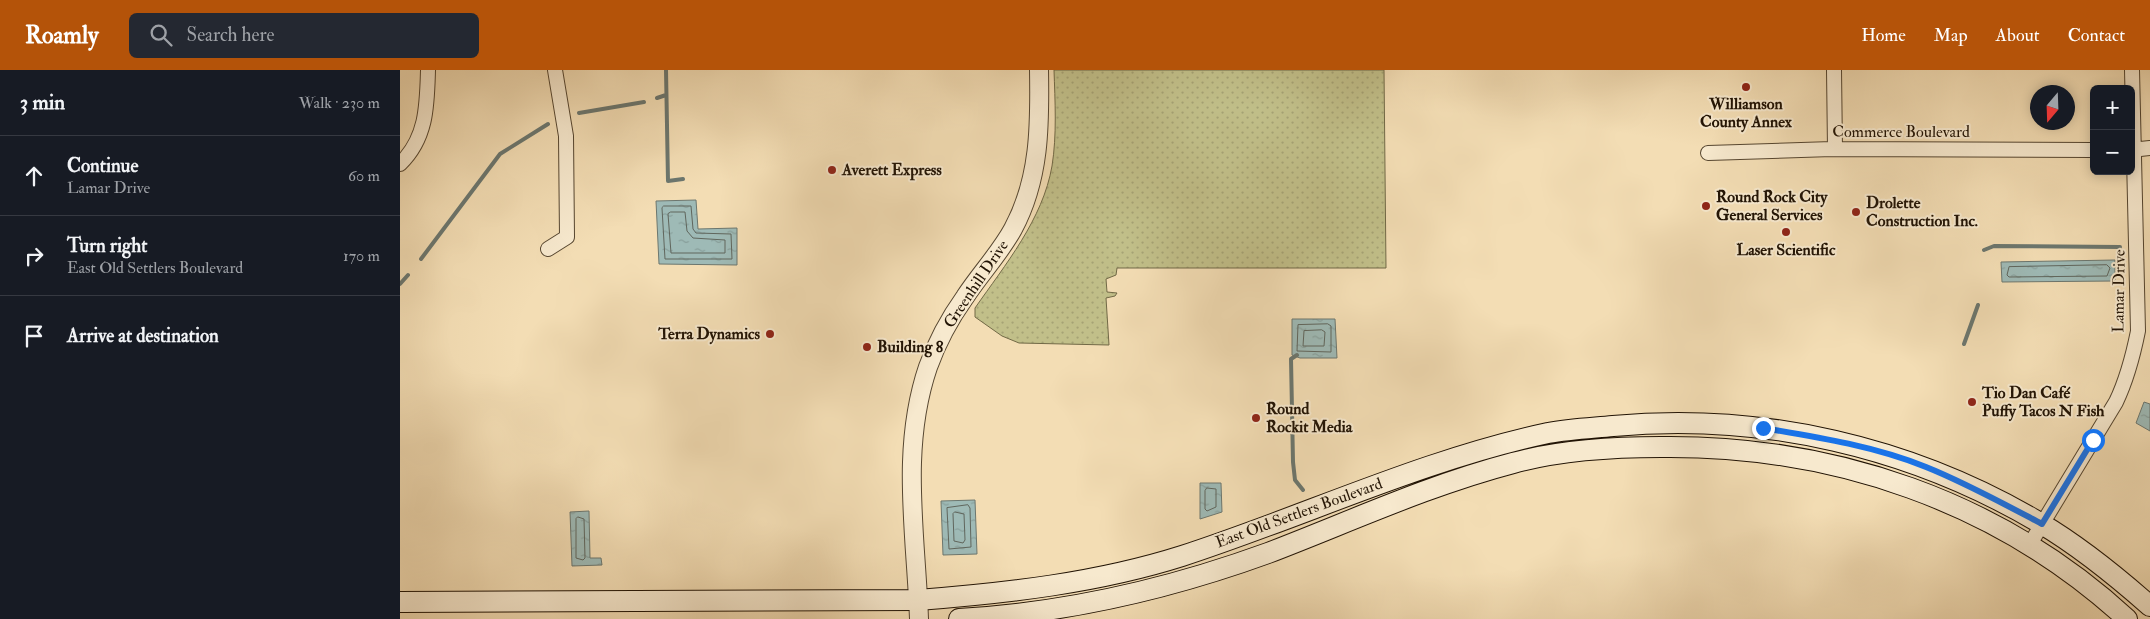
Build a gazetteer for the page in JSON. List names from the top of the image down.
{
  "streets": {
    "main road": ["East Old Settlers Boulevard"],
    "street": ["Commerce Boulevard", "Greenhill Drive", "Lamar Drive"]
  },
  "crossings": [
    ["Greenhill Drive", "East Old Settlers Boulevard"],
    ["Lamar Drive", "East Old Settlers Boulevard"]
  ],
  "places": [
    "Williamson County Annex",
    "Averett Express",
    "Round Rock City General Services",
    "Drolette Construction Inc.",
    "Laser Scientific",
    "Terra Dynamics",
    "Building 8",
    "Tio Dan Café Puffy Tacos N Fish",
    "Round Rockit Media"
  ],
  "north": "bottom",
  "page": {
    "header": "Roamly",
    "search": "Search here",
    "nav": [
      "Home",
      "Map",
      "About",
      "Contact"
    ],
    "heading": ["3 min", "Walk · 230 m"],
    "map_buttons": ["+", "−"],
    "list": [
      ["Continue", "Lamar Drive", "60 m"],
      ["Turn right", "East Old Settlers Boulevard", "170 m"],
      "Arrive at destination"
    ]
  }
}
